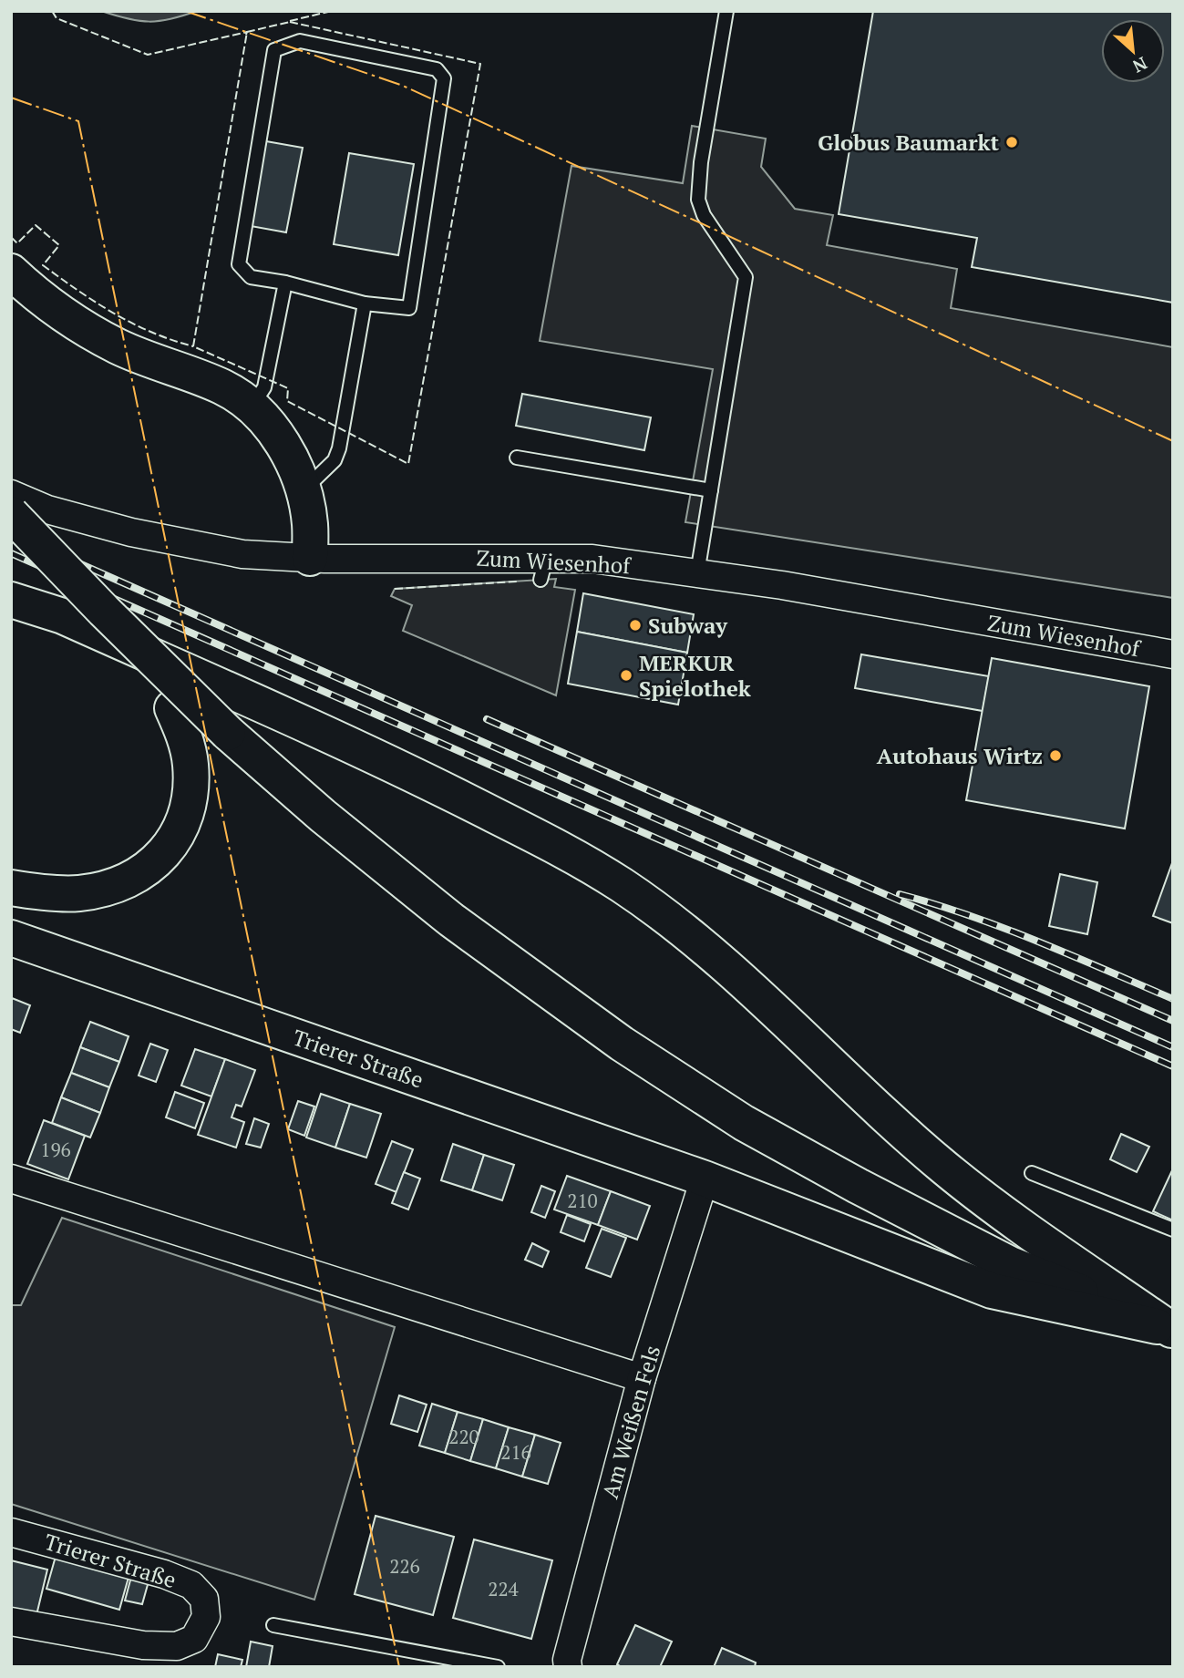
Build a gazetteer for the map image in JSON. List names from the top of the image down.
{
  "streets": {
    "main road": ["Trierer Straße"],
    "street": ["Zum Wiesenhof", "Am Weißen Fels"]
  },
  "crossings": [
    ["Trierer Straße", "Am Weißen Fels"]
  ],
  "places": [
    "Globus Baumarkt",
    "Subway",
    "MERKUR Spielothek",
    "Autohaus Wirtz"
  ],
  "house_numbers": [
    "196",
    "210",
    "220",
    "216",
    "226",
    "224"
  ],
  "north": "bottom right"
}
